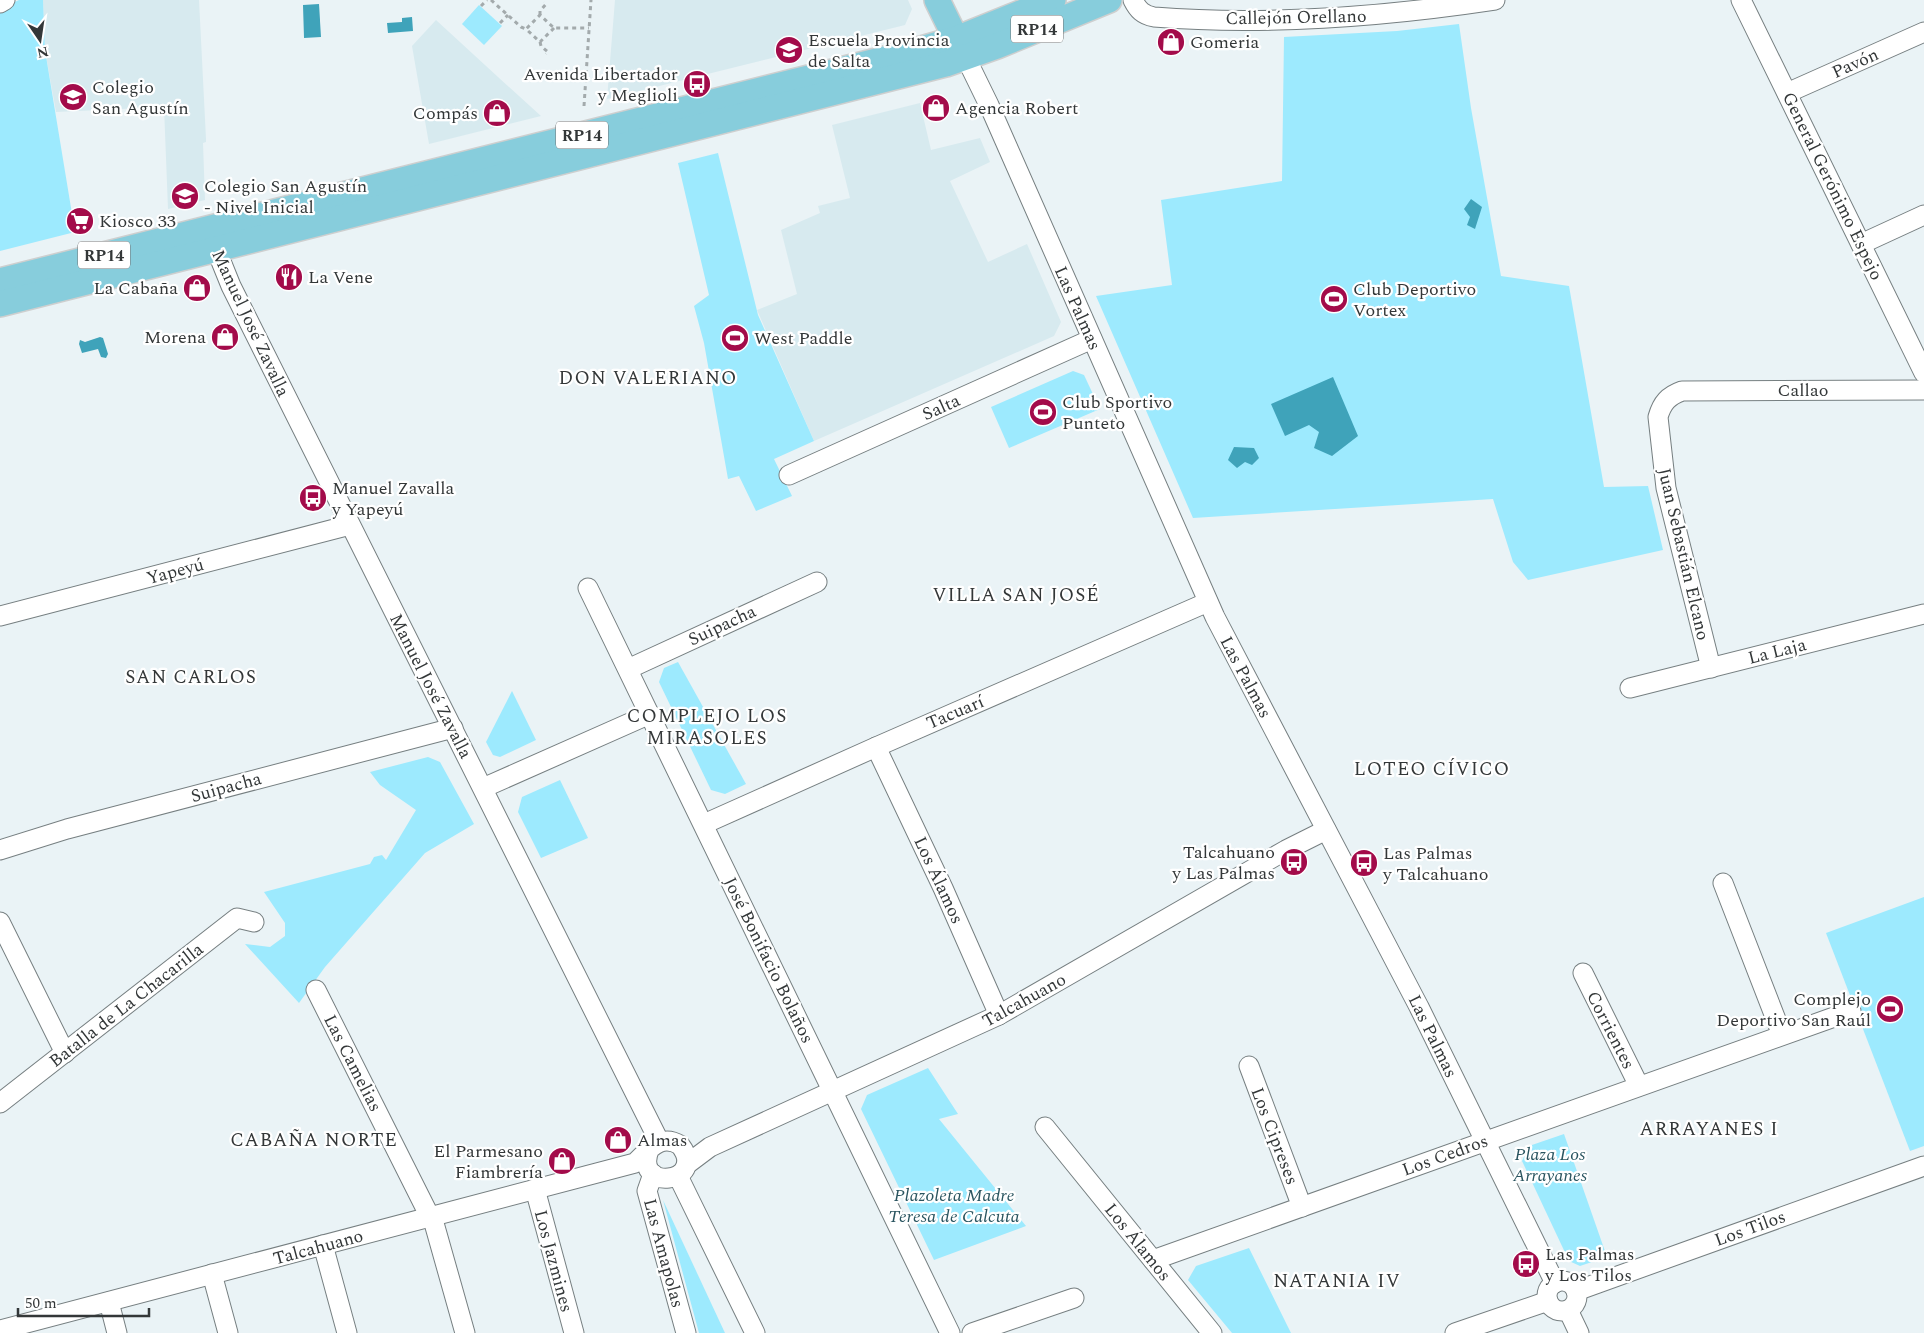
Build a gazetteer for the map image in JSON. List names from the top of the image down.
{
  "streets": {
    "main road": ["RP14"],
    "street": [
      "Callejón Orellano",
      "Pavón",
      "General Gerónimo Espejo",
      "Las Palmas",
      "Manuel José Zavalla",
      "Callao",
      "Salta",
      "Juan Sebastián Elcano",
      "Yapeyú",
      "Suipacha",
      "La Laja",
      "Tacuarí",
      "Los Álamos",
      "José Bonifacio Bolaños",
      "Talcahuano",
      "Batalla de La Chacarilla",
      "Corrientes",
      "Las Camelias",
      "Los Cipreses",
      "Los Cedros",
      "Los Tilos",
      "Las Amapolas",
      "Los Jazmines"
    ]
  },
  "crossings": [
    ["RP14", "Las Palmas"],
    ["RP14", "Manuel José Zavalla"],
    ["Pavón", "General Gerónimo Espejo"],
    ["Las Palmas", "Salta"],
    ["Las Palmas", "Tacuarí"],
    ["Las Palmas", "Talcahuano"],
    ["Las Palmas", "Los Cedros"],
    ["Las Palmas", "Los Tilos"],
    ["Manuel José Zavalla", "Yapeyú"],
    ["Manuel José Zavalla", "Suipacha"],
    ["Manuel José Zavalla", "Talcahuano"],
    ["Manuel José Zavalla", "Las Amapolas"],
    ["Callao", "Juan Sebastián Elcano"],
    ["Juan Sebastián Elcano", "La Laja"],
    ["Suipacha", "José Bonifacio Bolaños"],
    ["Tacuarí", "Los Álamos"],
    ["Tacuarí", "José Bonifacio Bolaños"],
    ["Los Álamos", "Talcahuano"],
    ["Los Álamos", "Los Cedros"],
    ["José Bonifacio Bolaños", "Talcahuano"],
    ["Talcahuano", "Las Camelias"],
    ["Talcahuano", "Las Amapolas"],
    ["Talcahuano", "Los Jazmines"],
    ["Corrientes", "Los Cedros"],
    ["Los Cipreses", "Los Cedros"]
  ],
  "districts": [
    "DON VALERIANO",
    "VILLA SAN JOSÉ",
    "SAN CARLOS",
    "COMPLEJO LOS MIRASOLES",
    "LOTEO CÍVICO",
    "ARRAYANES I",
    "CABAÑA NORTE",
    "NATANIA IV"
  ],
  "parks": ["Plaza Los Arrayanes", "Plazoleta Madre Teresa de Calcuta"],
  "places": {
    "shop": [
      "Gomeria",
      "Agencia Robert",
      "Compás",
      "La Cabaña",
      "Morena",
      "Almas",
      "El Parmesano Fiambrería"
    ],
    "school or university": ["Escuela Provincia de Salta", "Colegio San Agustín", "Colegio San Agustín - Nivel Inicial"],
    "bus stop": [
      "Avenida Libertador y Meglioli",
      "Manuel Zavalla y Yapeyú",
      "Talcahuano y Las Palmas",
      "Las Palmas y Talcahuano",
      "Las Palmas y Los Tilos"
    ],
    "supermarket": ["Kiosco 33"],
    "restaurant": ["La Vene"],
    "sports": [
      "Club Deportivo Vortex",
      "West Paddle",
      "Club Sportivo Punteto",
      "Complejo Deportivo San Raúl"
    ]
  },
  "scale_bar": "50 m",
  "north": "bottom"
}
